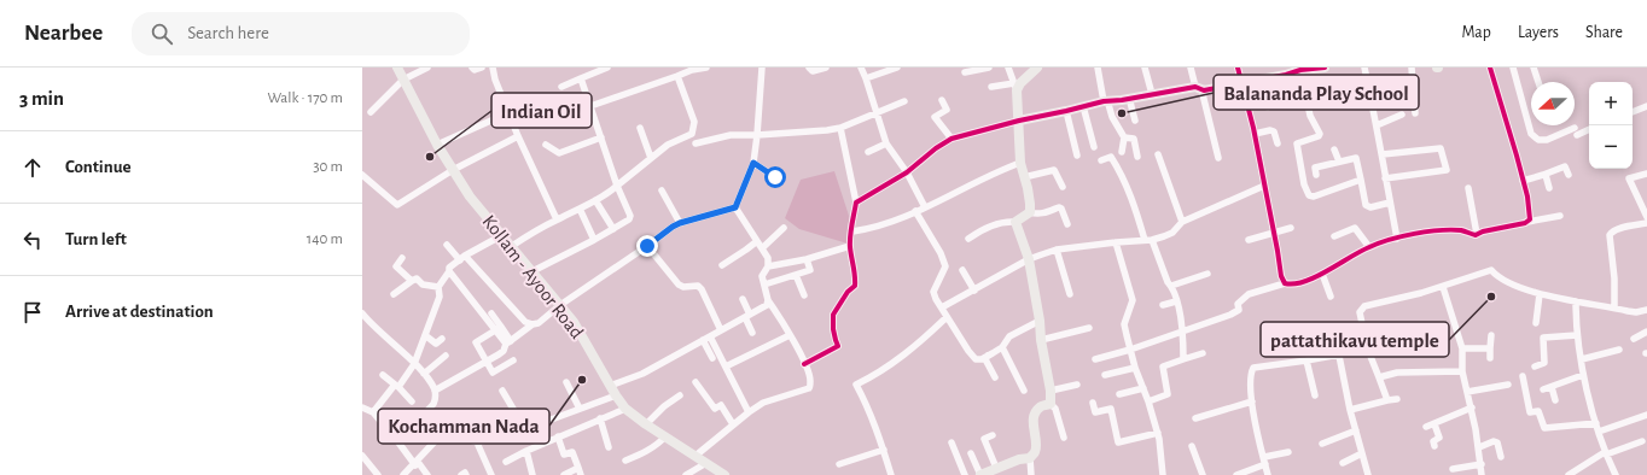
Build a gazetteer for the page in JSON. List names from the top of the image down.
{
  "streets": {
    "street": ["Kollam - Ayoor Road"]
  },
  "places": [
    "Balananda Play School",
    "Indian Oil",
    "pattathikavu temple",
    "Kochamman Nada"
  ],
  "north": "left",
  "page": {
    "header": "Nearbee",
    "search": "Search here",
    "nav": ["Map", "Layers", "Share"],
    "heading": ["3 min", "Walk · 170 m"],
    "map_buttons": ["+", "−"],
    "list": [
      ["Continue", "30 m"],
      ["Turn left", "140 m"],
      "Arrive at destination"
    ]
  }
}
